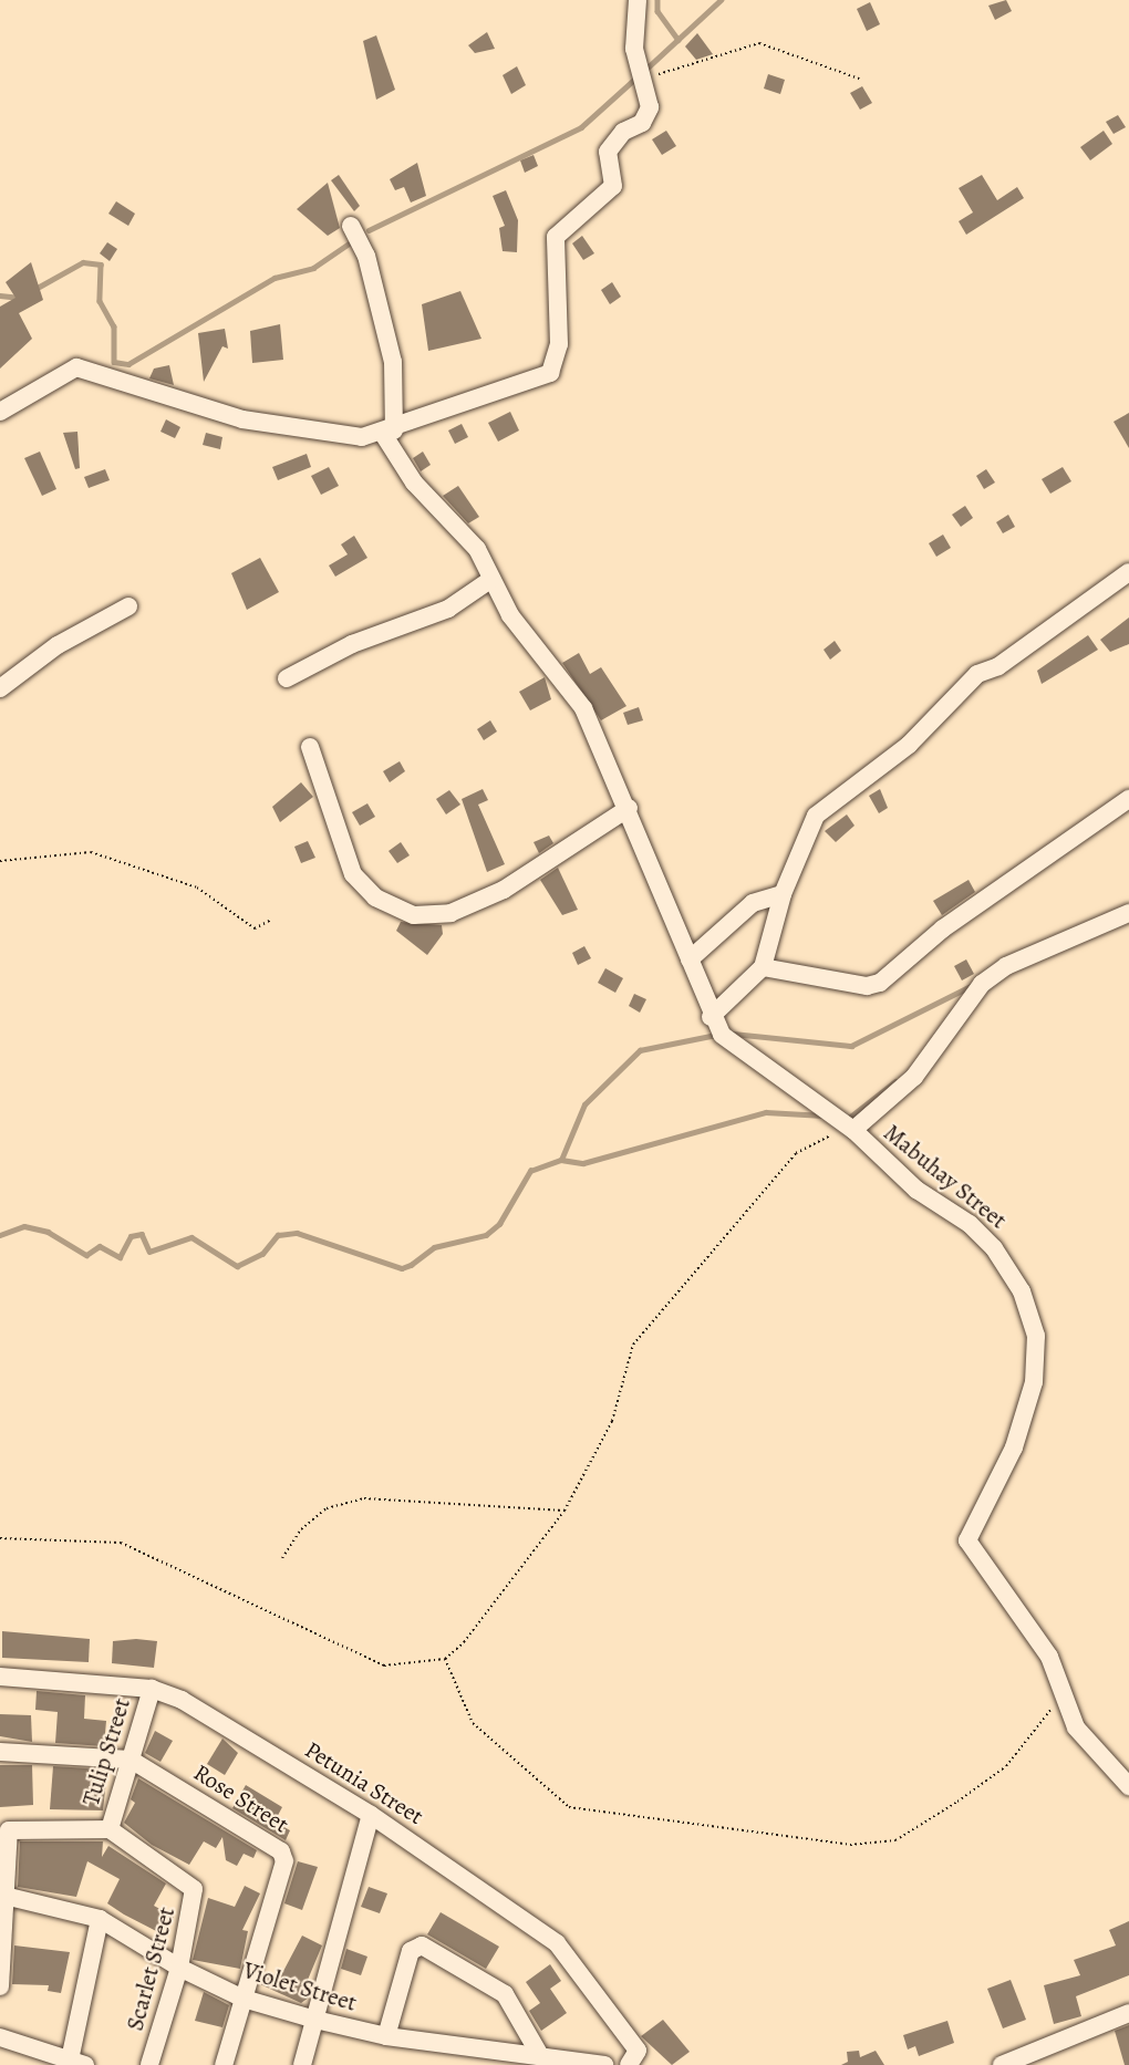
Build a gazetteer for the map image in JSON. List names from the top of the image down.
{
  "streets": {
    "street": [
      "Mabuhay Street",
      "Tulip Street",
      "Petunia Street",
      "Rose Street",
      "Scarlet Street",
      "Violet Street"
    ]
  },
  "crossings": [
    ["Tulip Street", "Petunia Street"],
    ["Tulip Street", "Rose Street"],
    ["Tulip Street", "Scarlet Street"],
    ["Rose Street", "Violet Street"],
    ["Scarlet Street", "Violet Street"]
  ]
}
